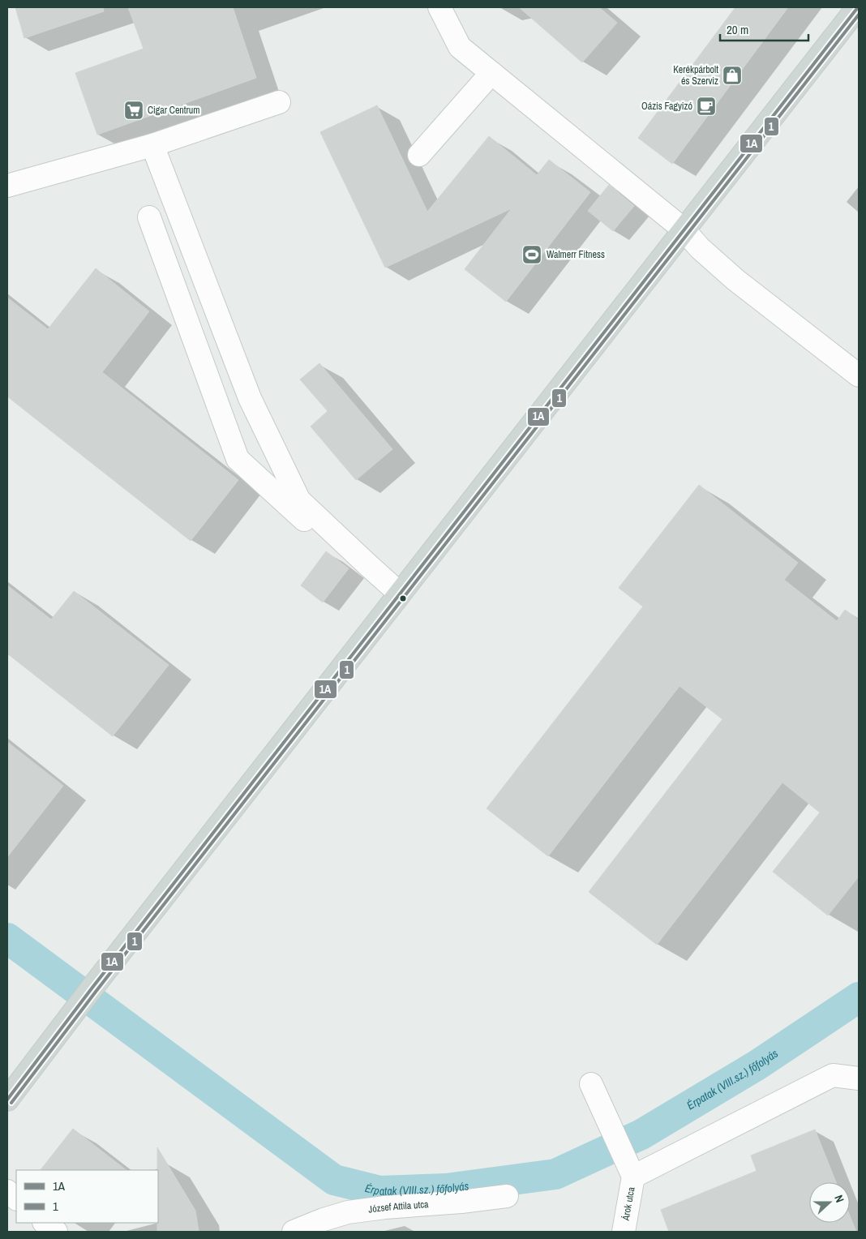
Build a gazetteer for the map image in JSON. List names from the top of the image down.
{
  "streets": {
    "street": ["Árok utca", "József Attila utca"]
  },
  "water": ["Érpatak (VIII.sz.) főfolyás"],
  "places": {
    "shop": ["Kerékpárbolt és Szerviz"],
    "cafe": ["Oázis Fagyizó"],
    "supermarket": ["Cigar Centrum"],
    "sports": ["Walmerr Fitness"]
  },
  "lines": ["transit line 1A", "transit line 1"],
  "legend": ["1A", "1"],
  "scale_bar": "20 m",
  "north": "right"
}
